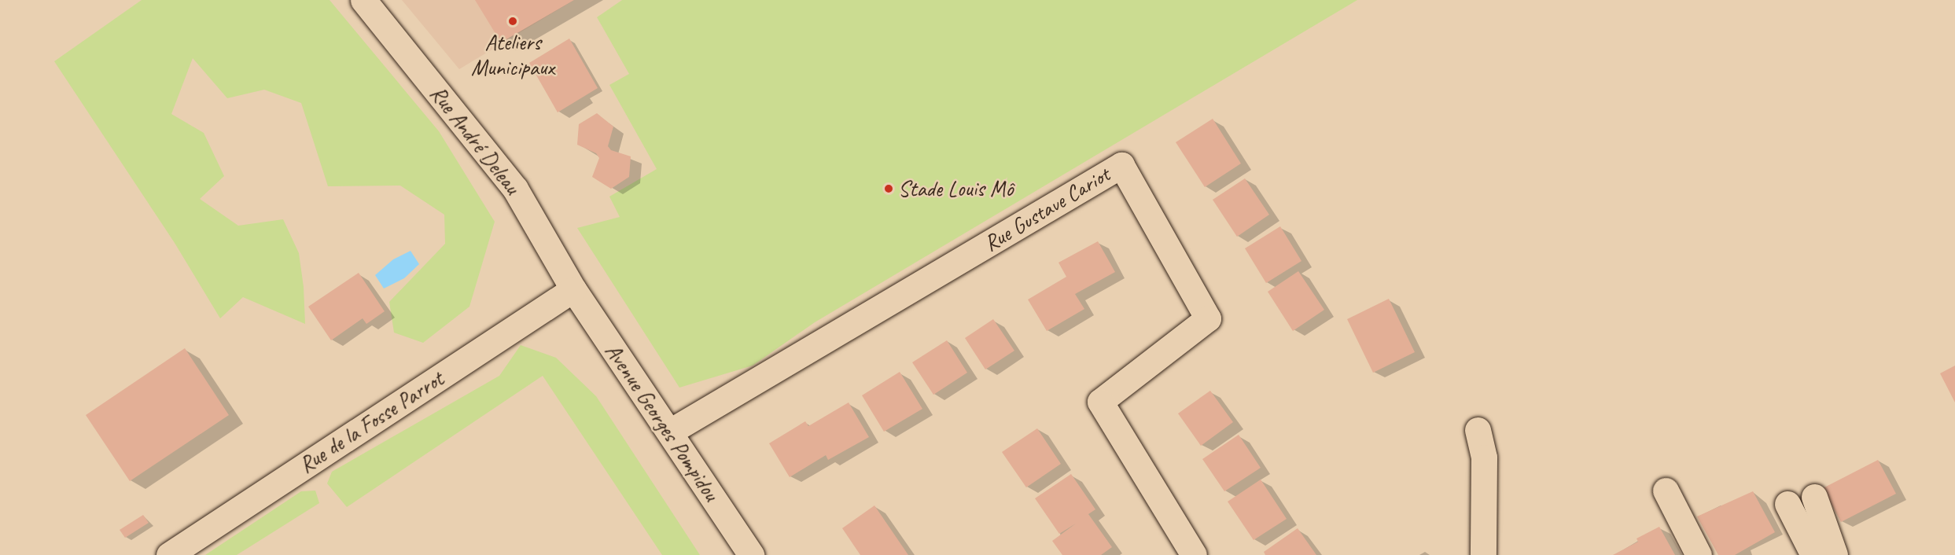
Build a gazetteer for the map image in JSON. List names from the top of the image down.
{
  "streets": {
    "street": [
      "Rue André Deleau",
      "Rue Gustave Cariot",
      "Rue de la Fosse Parrot",
      "Avenue Georges Pompidou"
    ]
  },
  "crossings": [
    ["Rue André Deleau", "Rue de la Fosse Parrot"],
    ["Rue André Deleau", "Avenue Georges Pompidou"],
    ["Rue Gustave Cariot", "Avenue Georges Pompidou"],
    ["Rue de la Fosse Parrot", "Avenue Georges Pompidou"]
  ],
  "places": ["Ateliers Municipaux", "Stade Louis Mô"]
}
